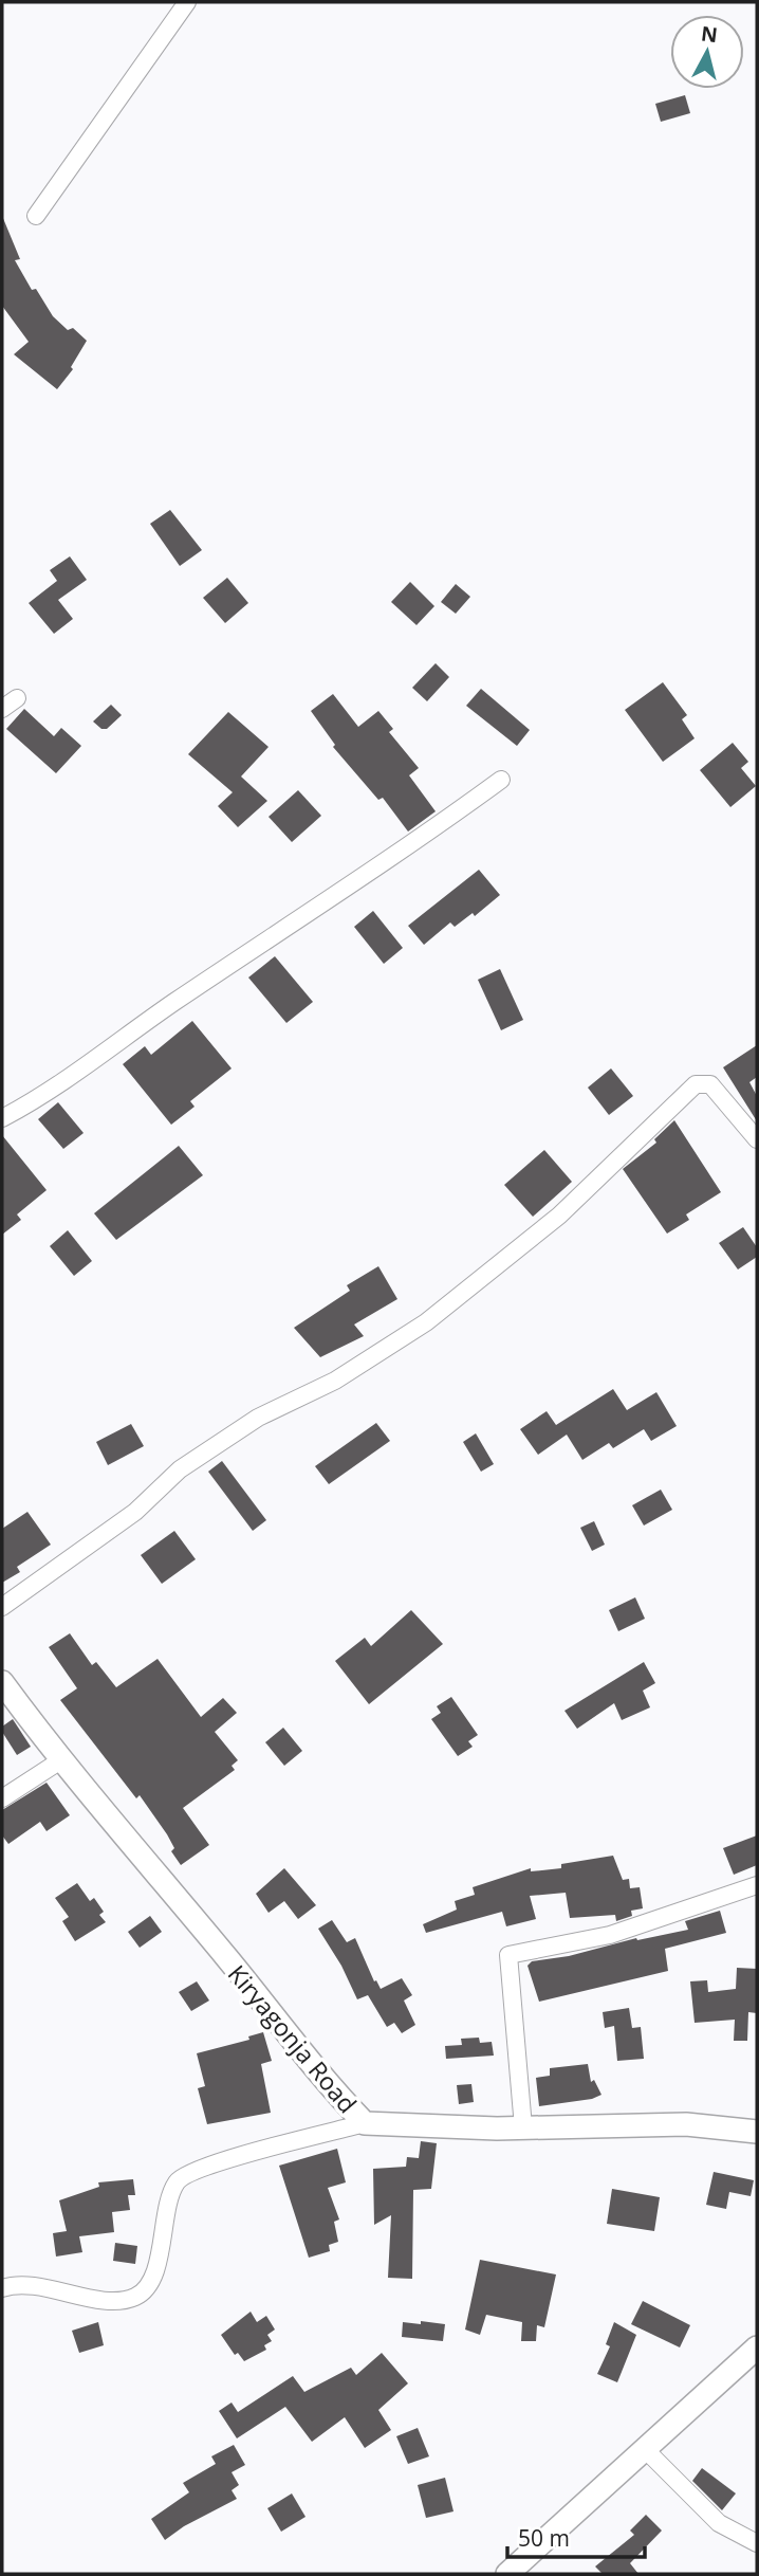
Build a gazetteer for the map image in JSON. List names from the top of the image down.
{
  "streets": {
    "street": ["Kiryagonja Road"]
  },
  "scale_bar": "50 m",
  "north": "top"
}
